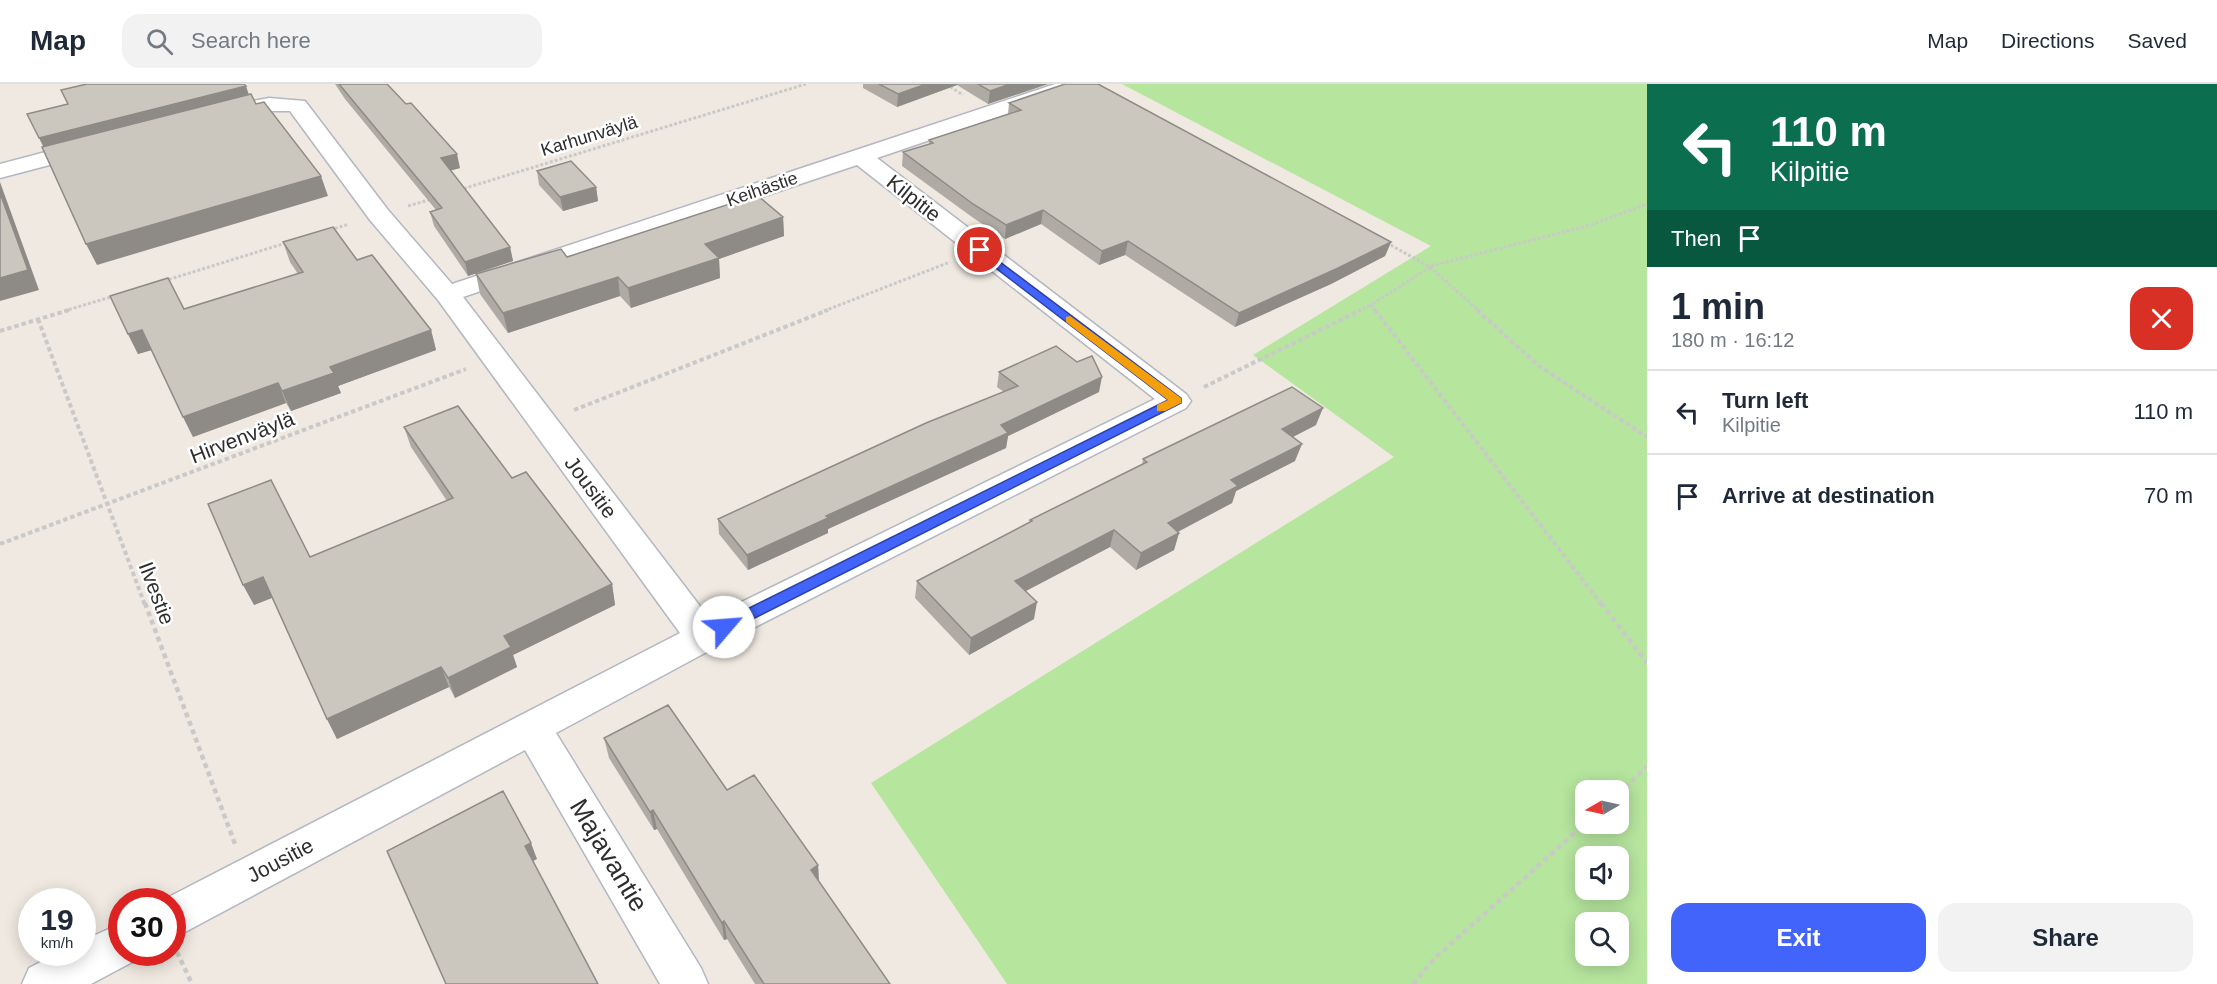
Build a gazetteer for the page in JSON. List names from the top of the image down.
{
  "streets": {
    "street": [
      "Keihästie",
      "Kilpitie",
      "Jousitie",
      "Majavantie"
    ],
    "path": ["Karhunväylä", "Hirvenväylä", "Ilvestie"]
  },
  "crossings": [
    ["Keihästie", "Kilpitie"],
    ["Keihästie", "Jousitie"],
    ["Hirvenväylä", "Jousitie"],
    ["Hirvenväylä", "Ilvestie"],
    ["Jousitie", "Ilvestie"],
    ["Jousitie", "Majavantie"]
  ],
  "north": "left",
  "page": {
    "header": "Map",
    "search": "Search here",
    "nav": ["Map", "Directions", "Saved"],
    "turn": ["110 m", "Kilpitie"],
    "then": "Then",
    "heading": ["1 min", "180 m · 16:12"],
    "list": [
      {
        "name": "Turn left",
        "note": "Kilpitie",
        "value": "110 m"
      },
      {
        "name": "Arrive at destination",
        "value": "70 m"
      }
    ],
    "speed": "19 km/h",
    "limit": "30",
    "buttons": ["Exit", "Share"]
  }
}
